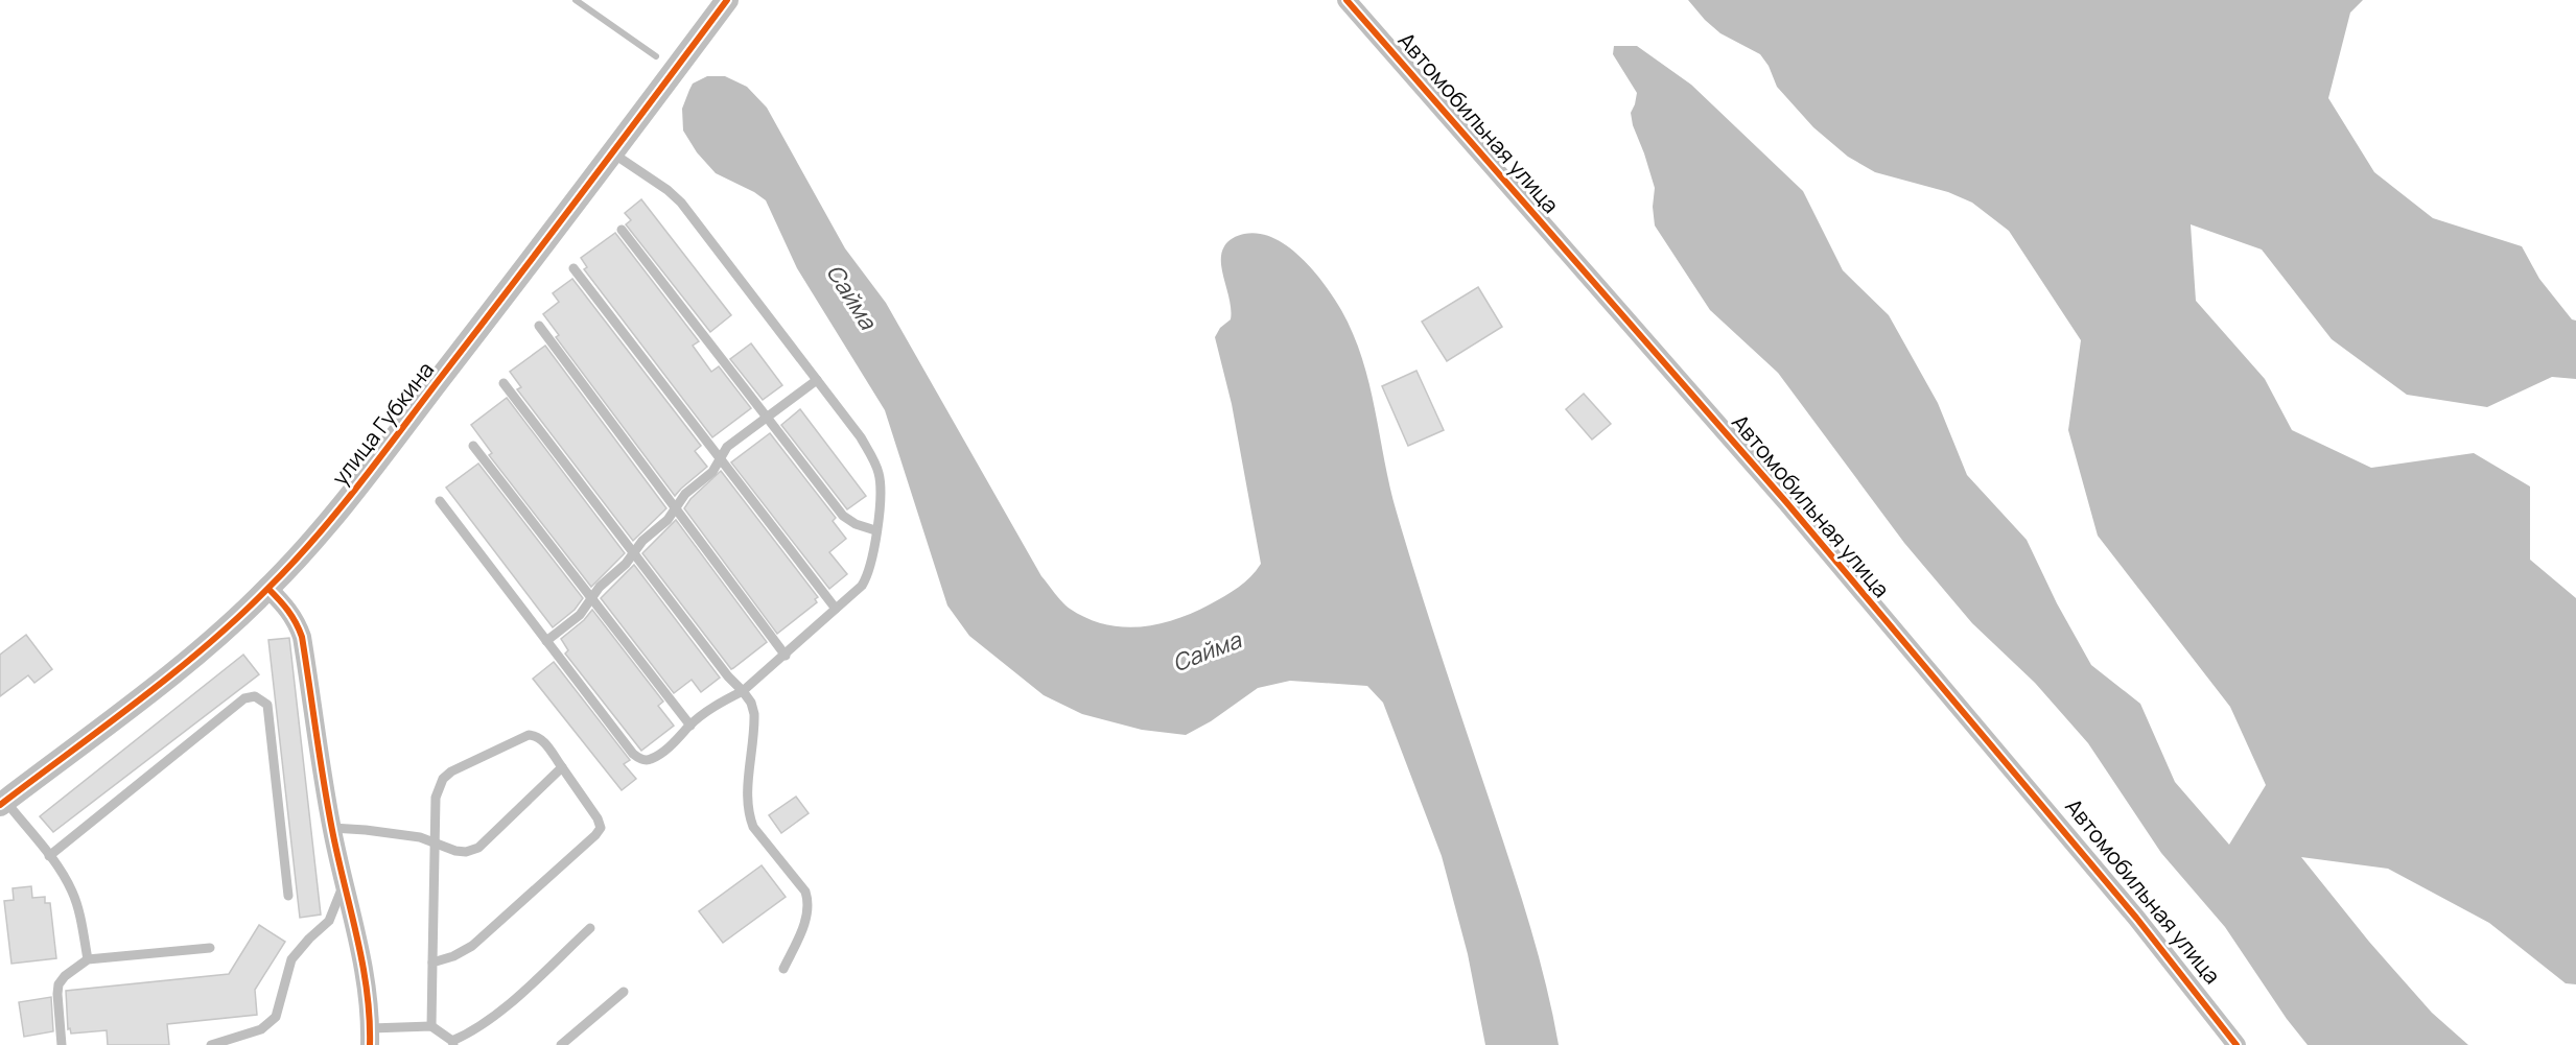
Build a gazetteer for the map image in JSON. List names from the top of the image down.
{
  "streets": {
    "street": ["Автомобильная улица", "улица Губкина"]
  },
  "water": ["Сайма"]
}
